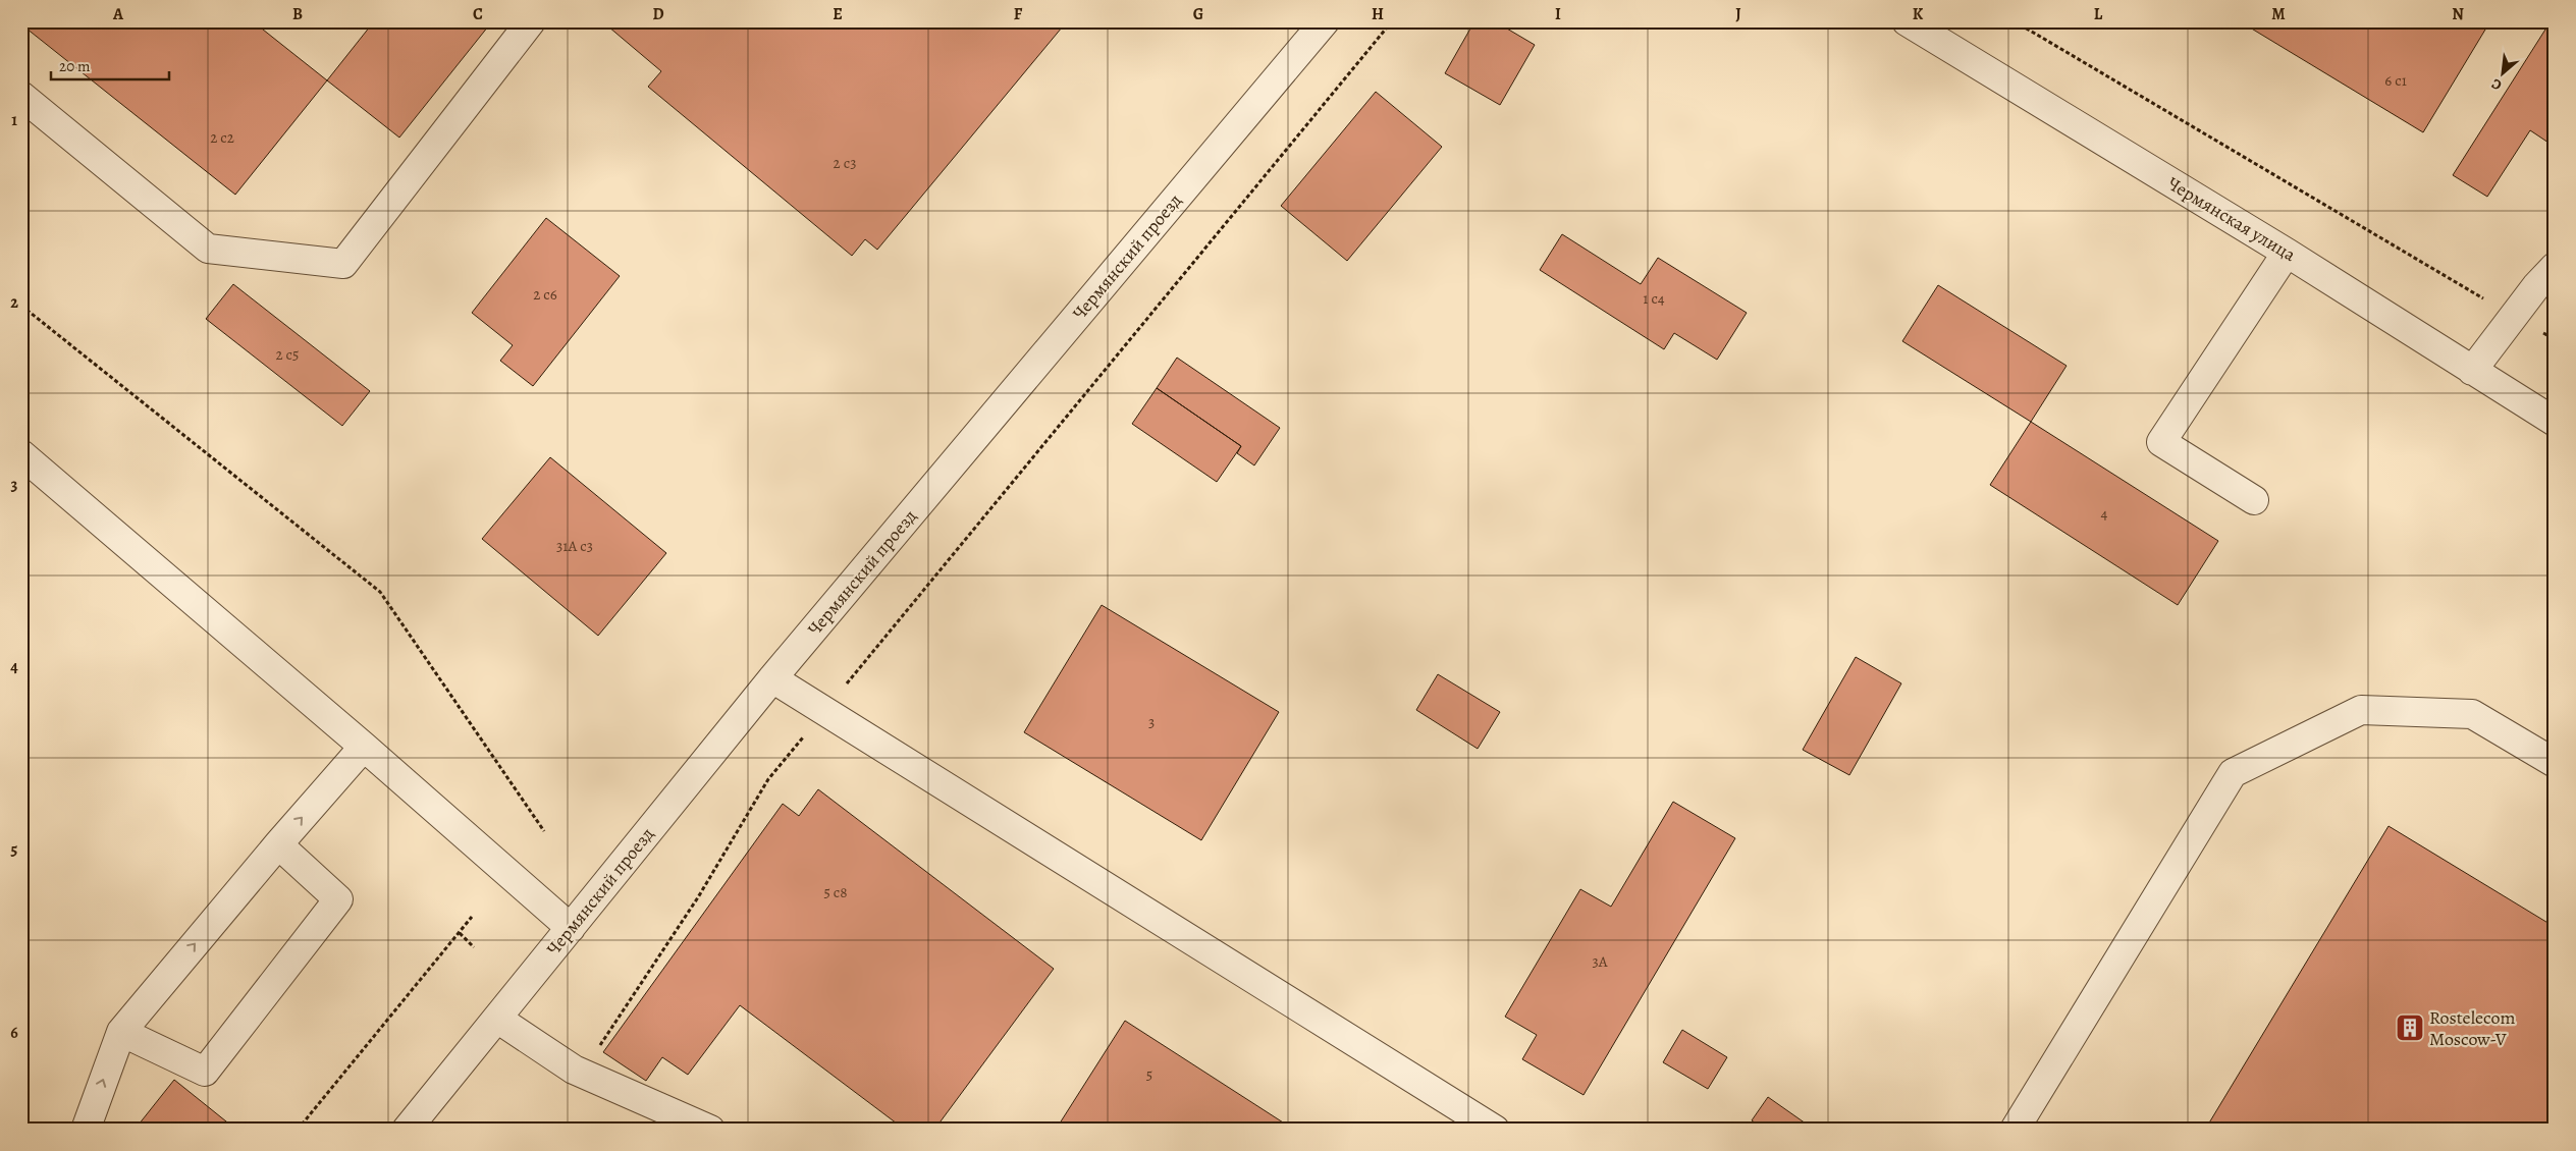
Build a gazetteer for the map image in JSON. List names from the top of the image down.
{
  "streets": {
    "street": ["Чермянская улица", "Чермянский проезд"]
  },
  "places": {
    "building": ["Rostelecom Moscow-V"]
  },
  "house_numbers": [
    "6 с1",
    "2 с2",
    "2 с3",
    "2 с6",
    "1 c4",
    "2 с5",
    "4",
    "31А с3",
    "3",
    "5 с8",
    "3А",
    "5"
  ],
  "scale_bar": "20 m",
  "north": "bottom left",
  "grid": {
    "columns": [
      "A",
      "B",
      "C",
      "D",
      "E",
      "F",
      "G",
      "H",
      "I",
      "J",
      "K",
      "L",
      "M",
      "N"
    ],
    "rows": [
      "1",
      "2",
      "3",
      "4",
      "5",
      "6"
    ]
  }
}
